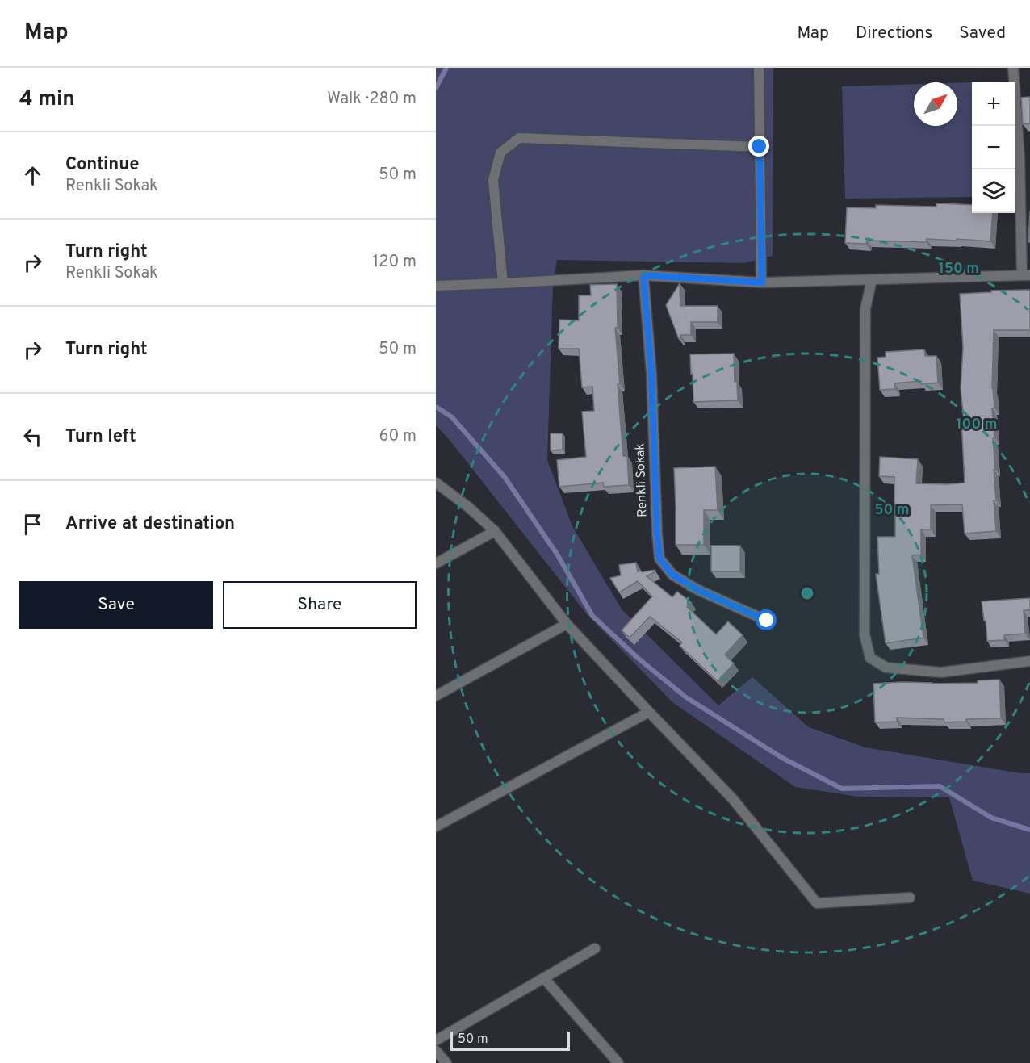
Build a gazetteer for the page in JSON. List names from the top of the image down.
{
  "streets": {
    "street": ["Renkli Sokak"]
  },
  "scale_bar": "50 m",
  "north": "top right",
  "page": {
    "header": "Map",
    "nav": ["Map", "Directions", "Saved"],
    "heading": ["4 min", "Walk · 280 m"],
    "map_buttons": ["+", "−"],
    "list": [
      ["Continue", "Renkli Sokak", "50 m"],
      ["Turn right", "Renkli Sokak", "120 m"],
      ["Turn right", "50 m"],
      ["Turn left", "60 m"],
      "Arrive at destination"
    ],
    "buttons": ["Save", "Share"],
    "scale": "50 m"
  },
  "rings": ["150 m", "100 m", "50 m"]
}
